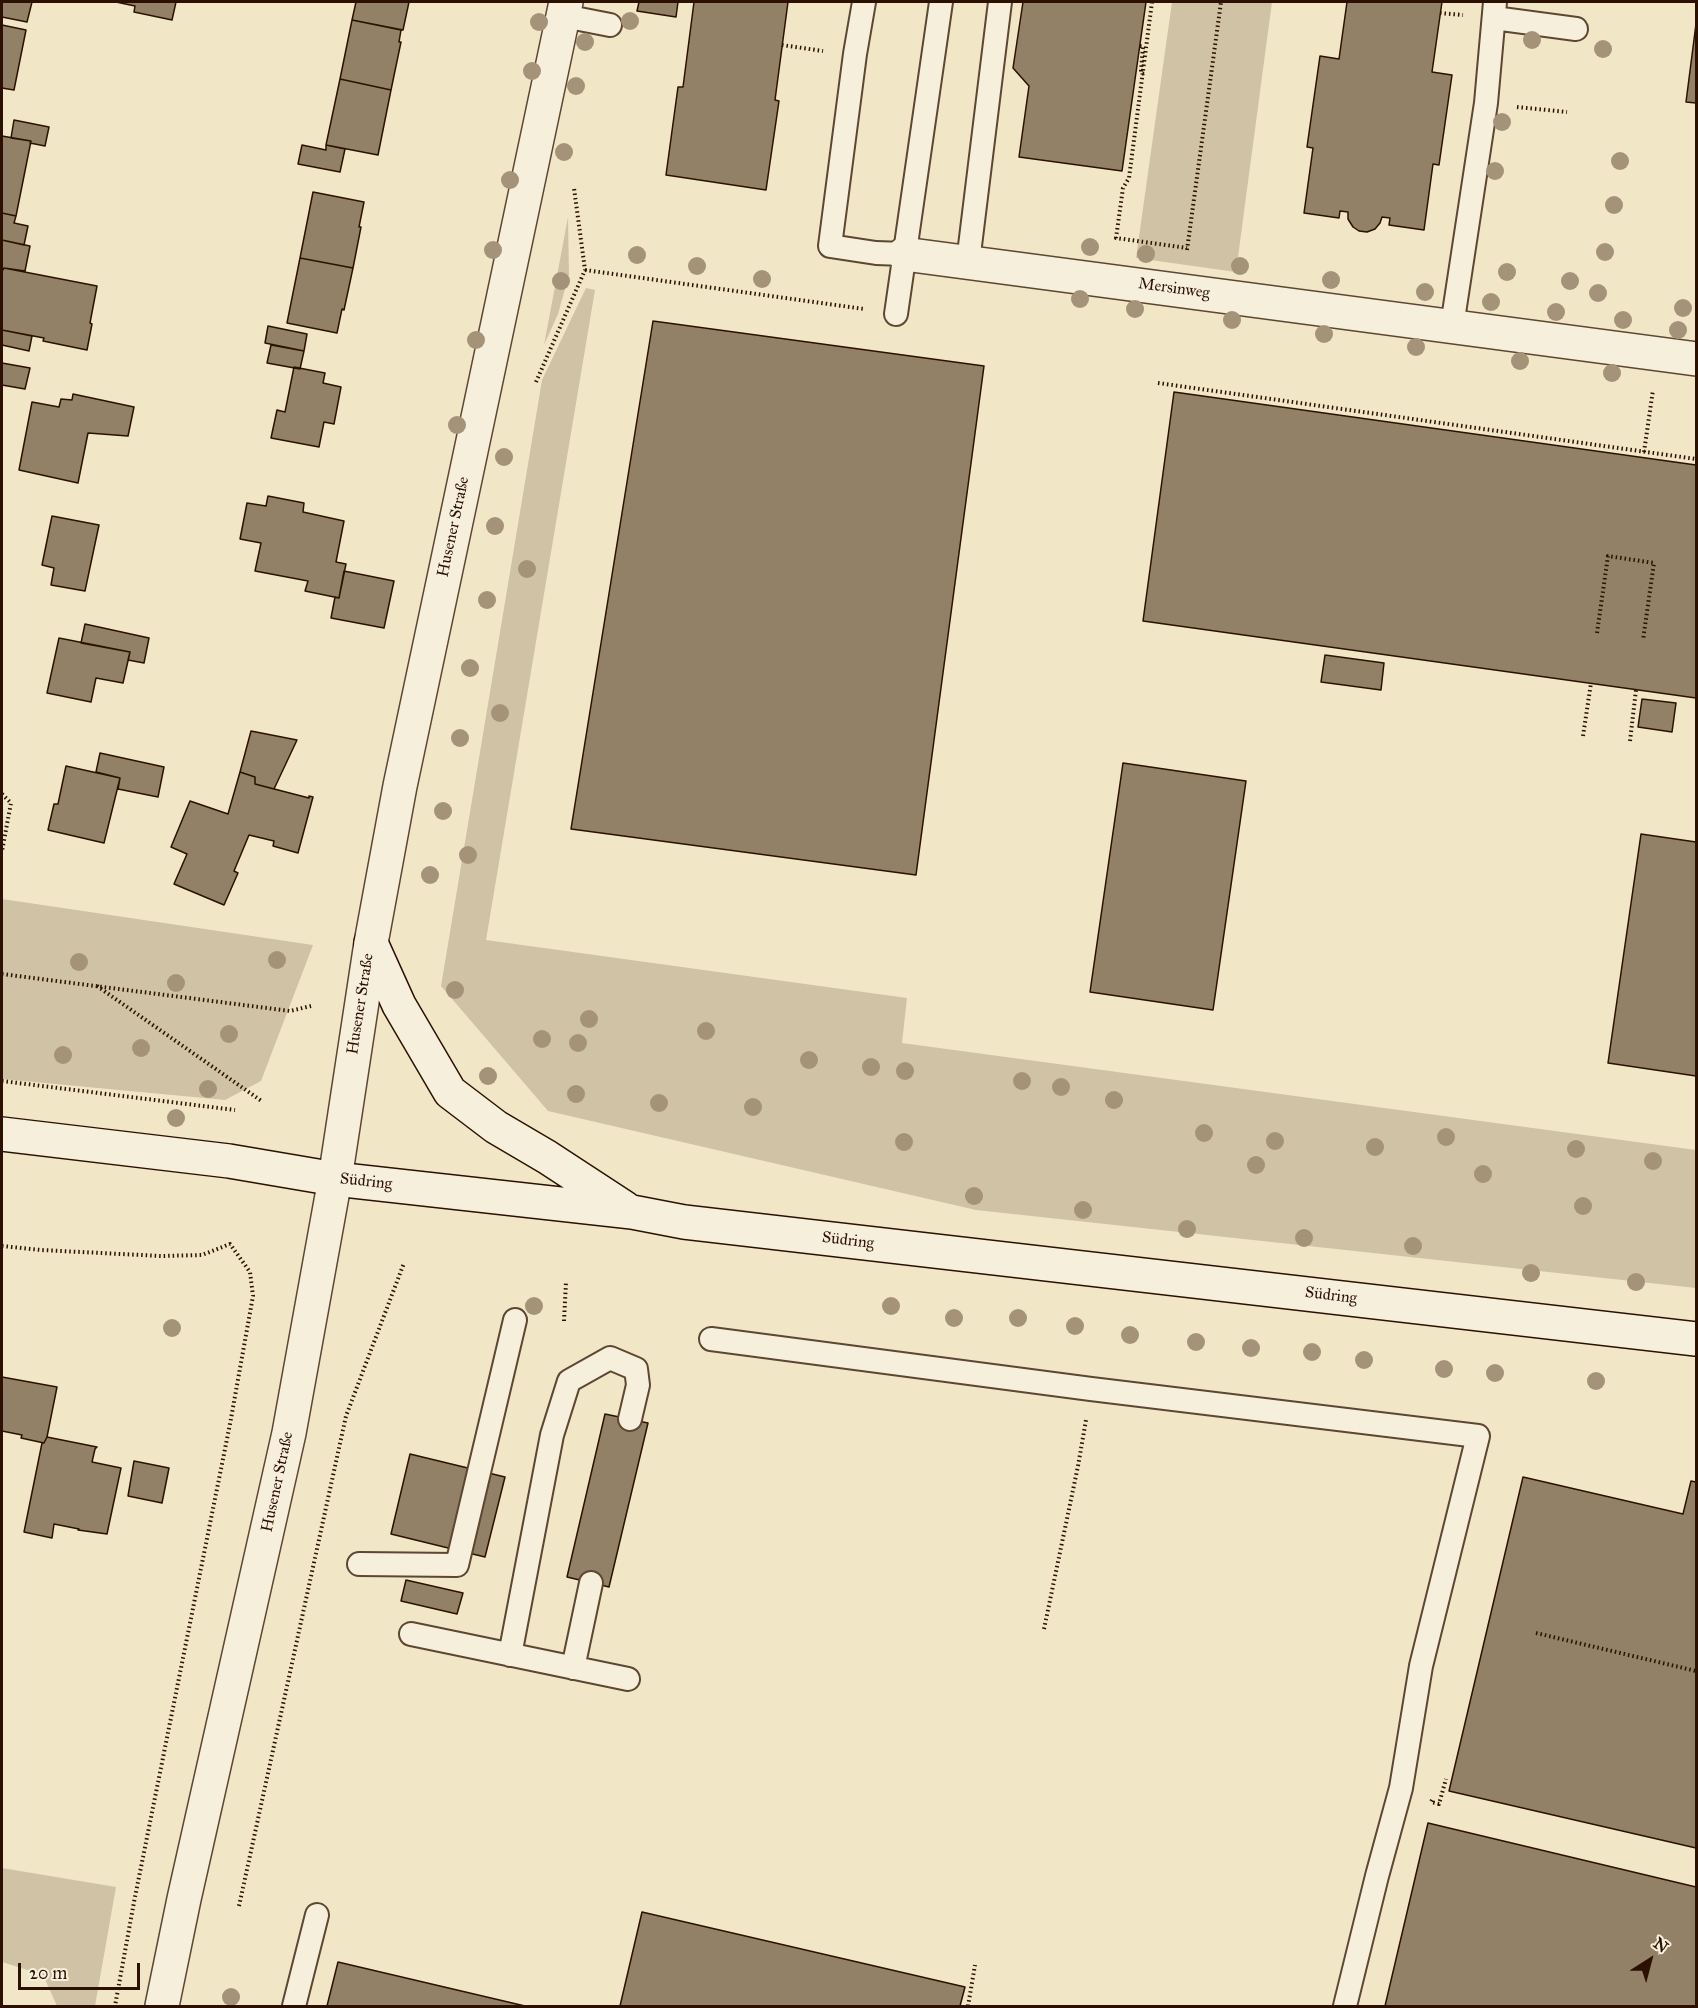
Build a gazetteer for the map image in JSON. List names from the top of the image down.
{
  "streets": {
    "street": ["Mersinweg", "Husener Straße", "Südring"]
  },
  "crossings": [
    ["Husener Straße", "Südring"]
  ],
  "scale_bar": "20 m",
  "north": "top right"
}
